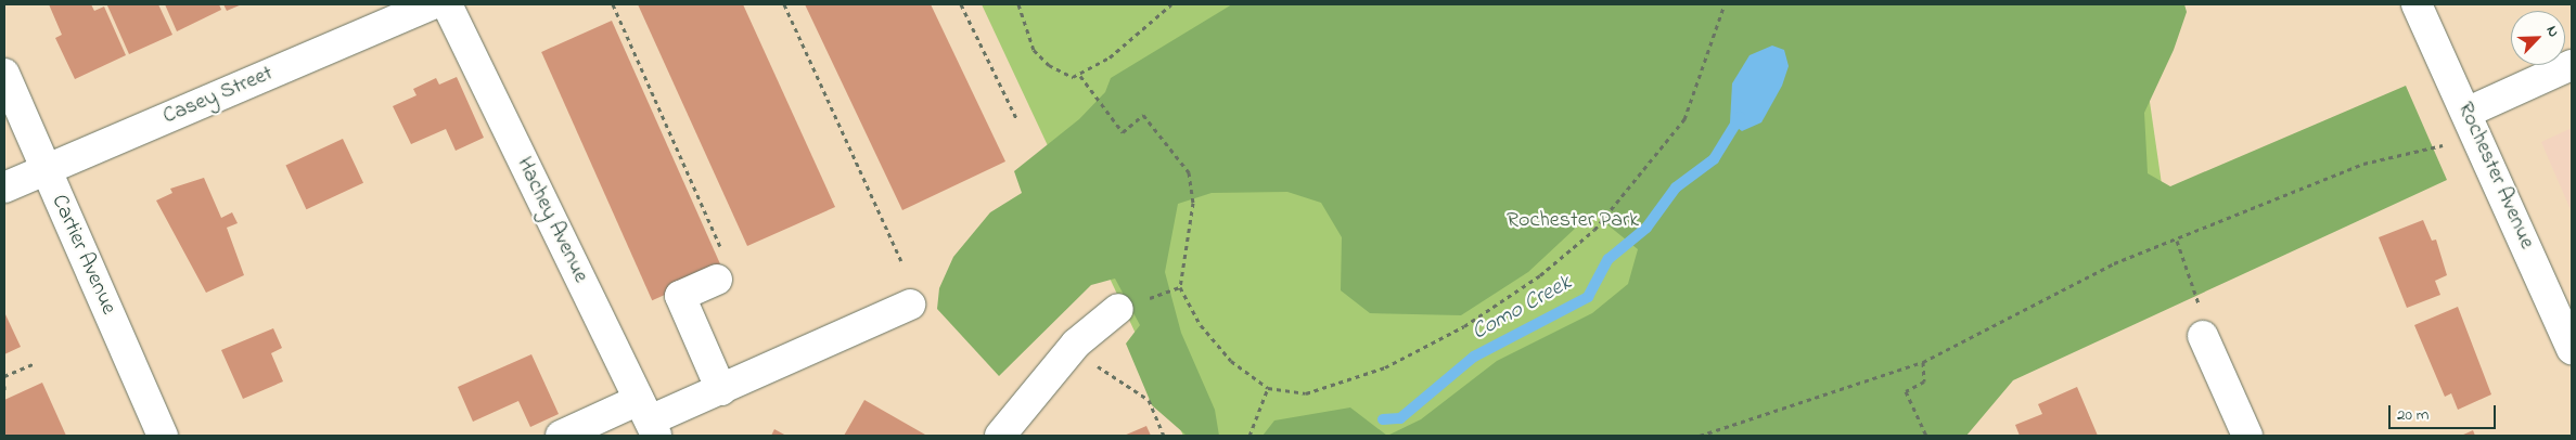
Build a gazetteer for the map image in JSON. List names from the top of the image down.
{
  "streets": {
    "street": [
      "Casey Street",
      "Rochester Avenue",
      "Hachey Avenue",
      "Cartier Avenue"
    ]
  },
  "crossings": [
    ["Casey Street", "Cartier Avenue"]
  ],
  "water": ["Como Creek"],
  "parks": ["Rochester Park"],
  "scale_bar": "20 m",
  "north": "top right"
}
